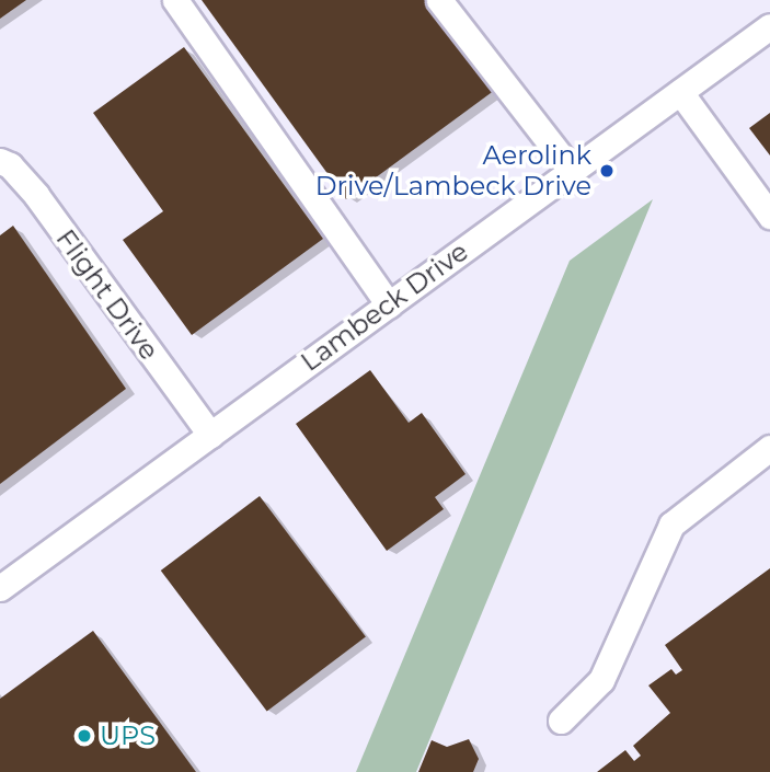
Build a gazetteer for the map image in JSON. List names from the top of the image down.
{
  "streets": {
    "street": ["Flight Drive", "Lambeck Drive"]
  },
  "crossings": [
    ["Flight Drive", "Lambeck Drive"]
  ],
  "places": ["Aerolink Drive/Lambeck Drive", "UPS"]
}
